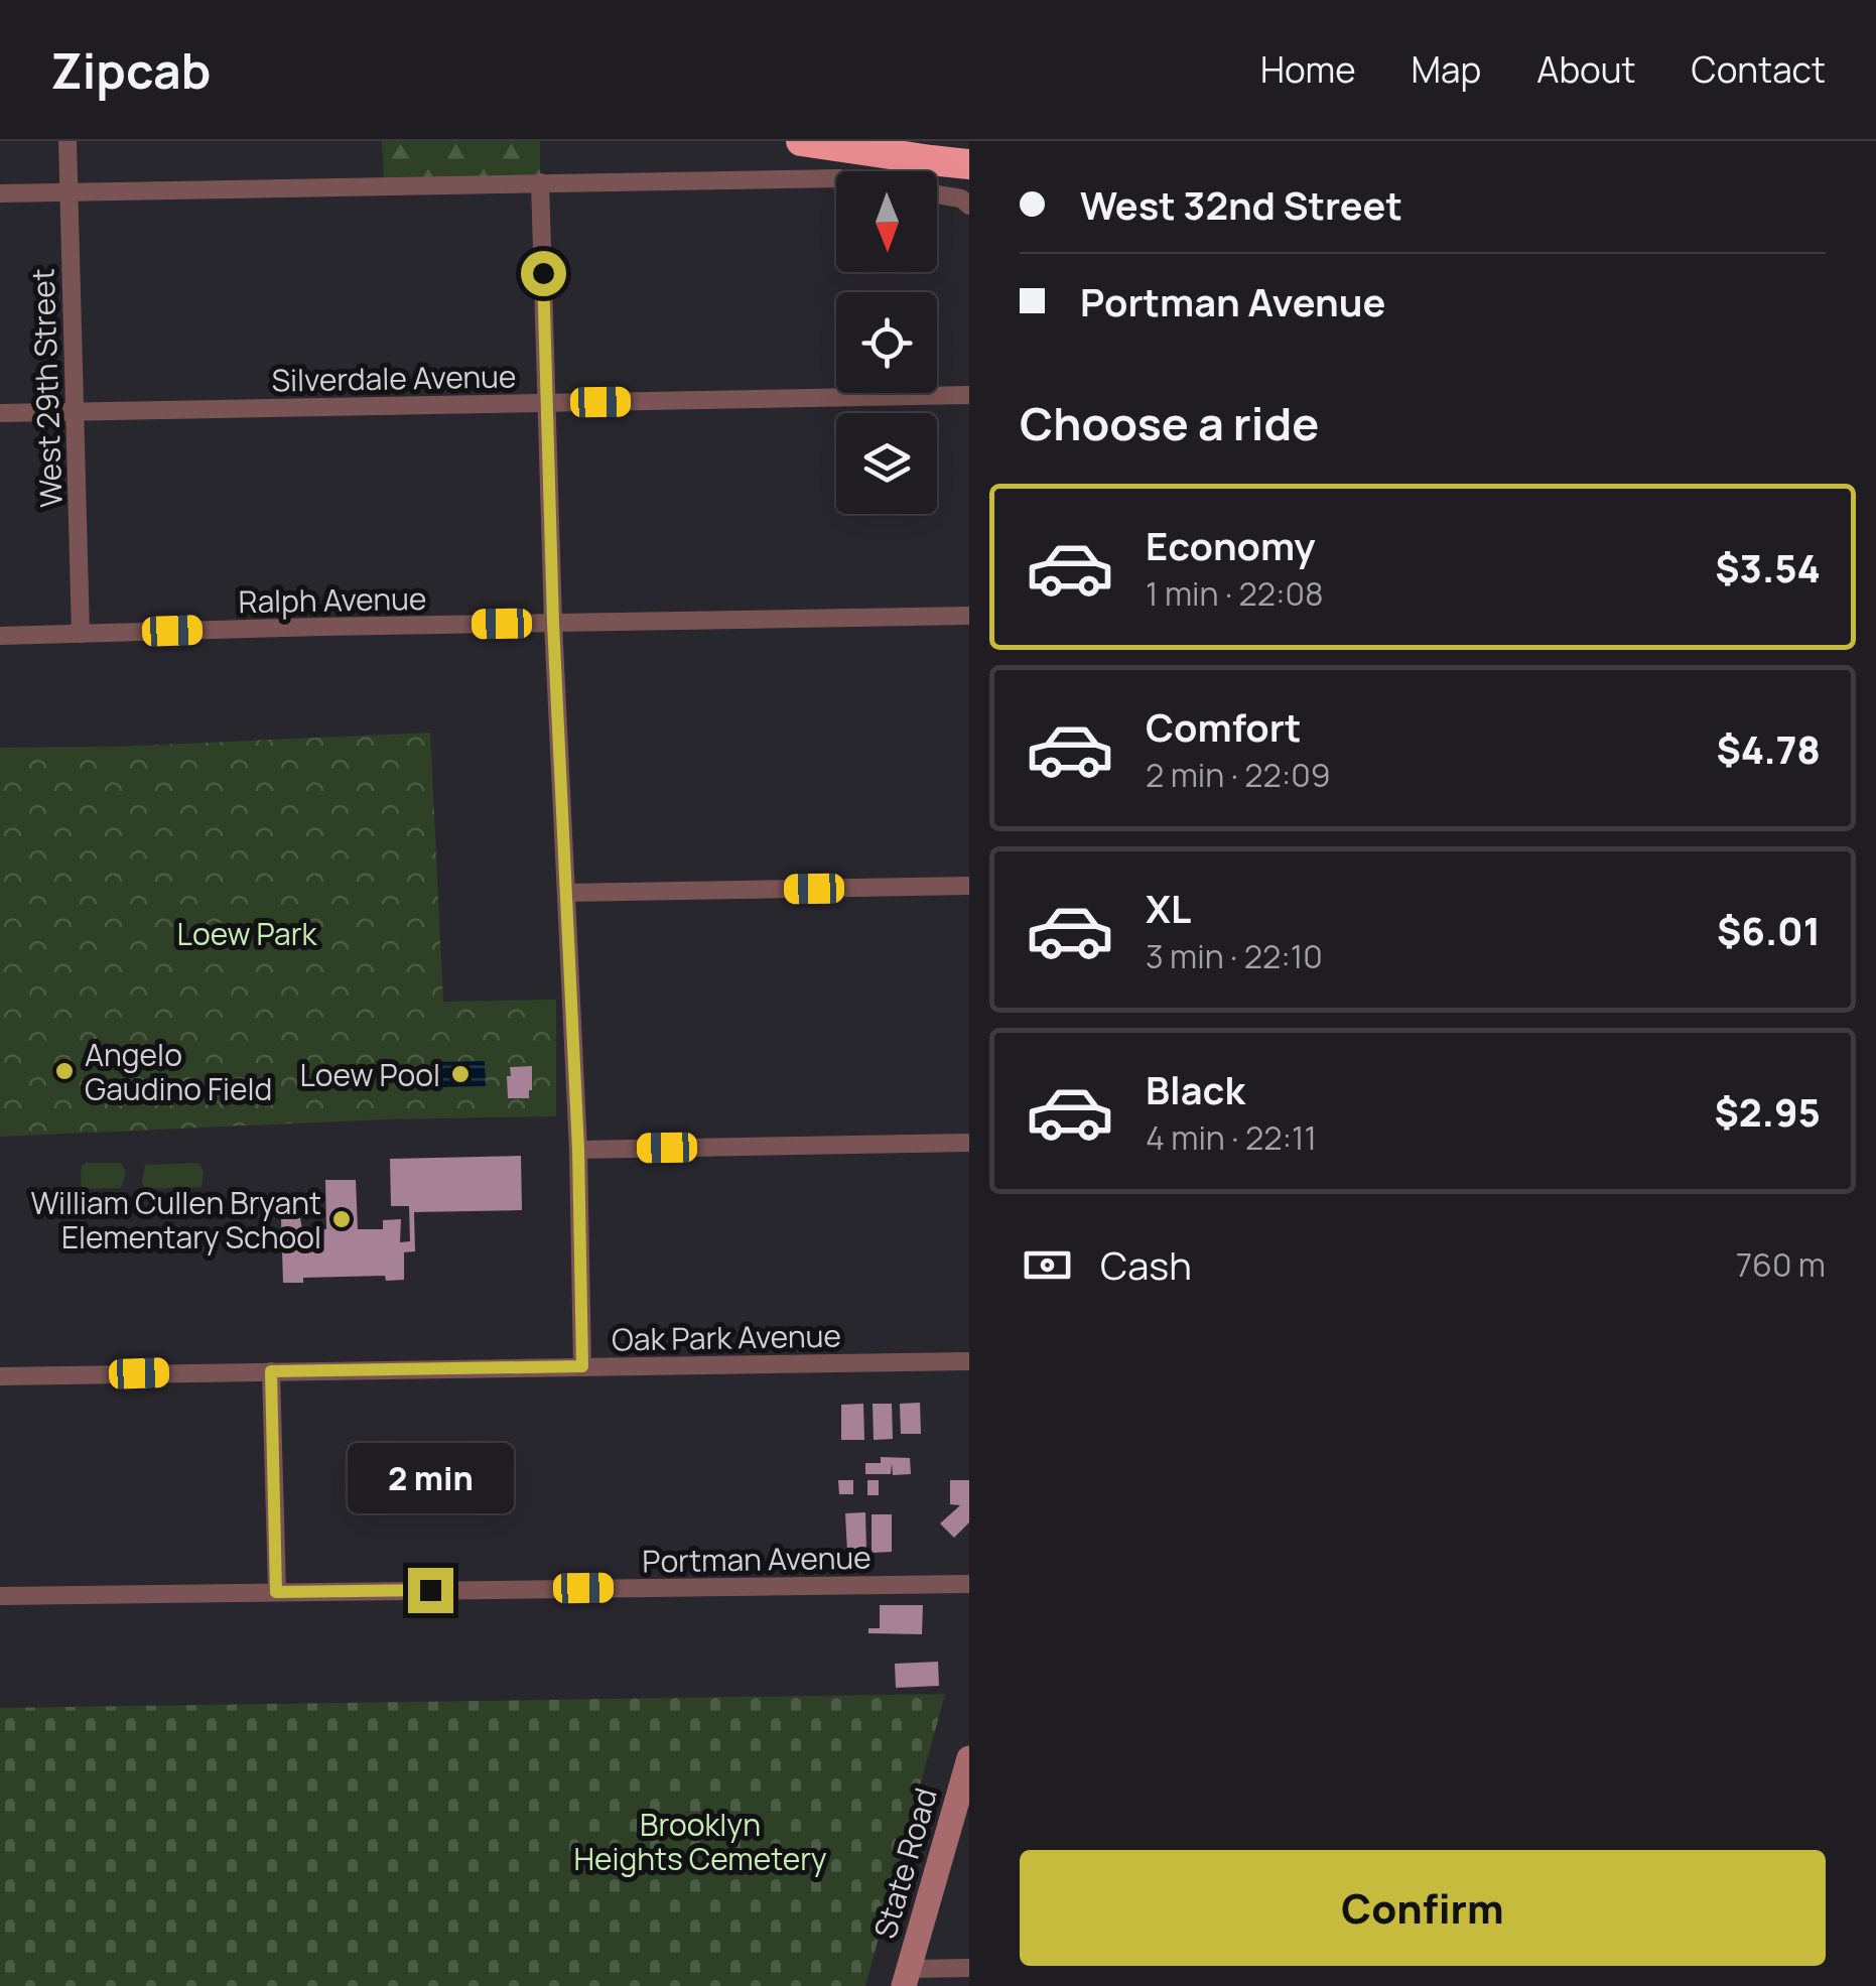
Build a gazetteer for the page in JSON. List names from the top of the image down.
{
  "streets": {
    "main road": ["State Road"],
    "street": [
      "Silverdale Avenue",
      "West 29th Street",
      "Ralph Avenue",
      "Oak Park Avenue",
      "Portman Avenue"
    ]
  },
  "crossings": [
    ["Silverdale Avenue", "West 29th Street"],
    ["West 29th Street", "Ralph Avenue"]
  ],
  "parks": ["Loew Park", "Brooklyn Heights Cemetery"],
  "places": ["Angelo Gaudino Field", "Loew Pool", "William Cullen Bryant Elementary School"],
  "north": "bottom",
  "page": {
    "header": "Zipcab",
    "nav": [
      "Home",
      "Map",
      "About",
      "Contact"
    ],
    "banner": ["West 32nd Street", "Portman Avenue"],
    "heading": "Choose a ride",
    "list": [
      {
        "name": "Economy",
        "note": "1 min · 22:08",
        "value": "$3.54"
      },
      {
        "name": "Comfort",
        "note": "2 min · 22:09",
        "value": "$4.78"
      },
      {
        "name": "XL",
        "note": "3 min · 22:10",
        "value": "$6.01"
      },
      {
        "name": "Black",
        "note": "4 min · 22:11",
        "value": "$2.95"
      }
    ],
    "pay": ["Cash", "760 m"],
    "bubble": "2 min",
    "buttons": "Confirm"
  }
}
